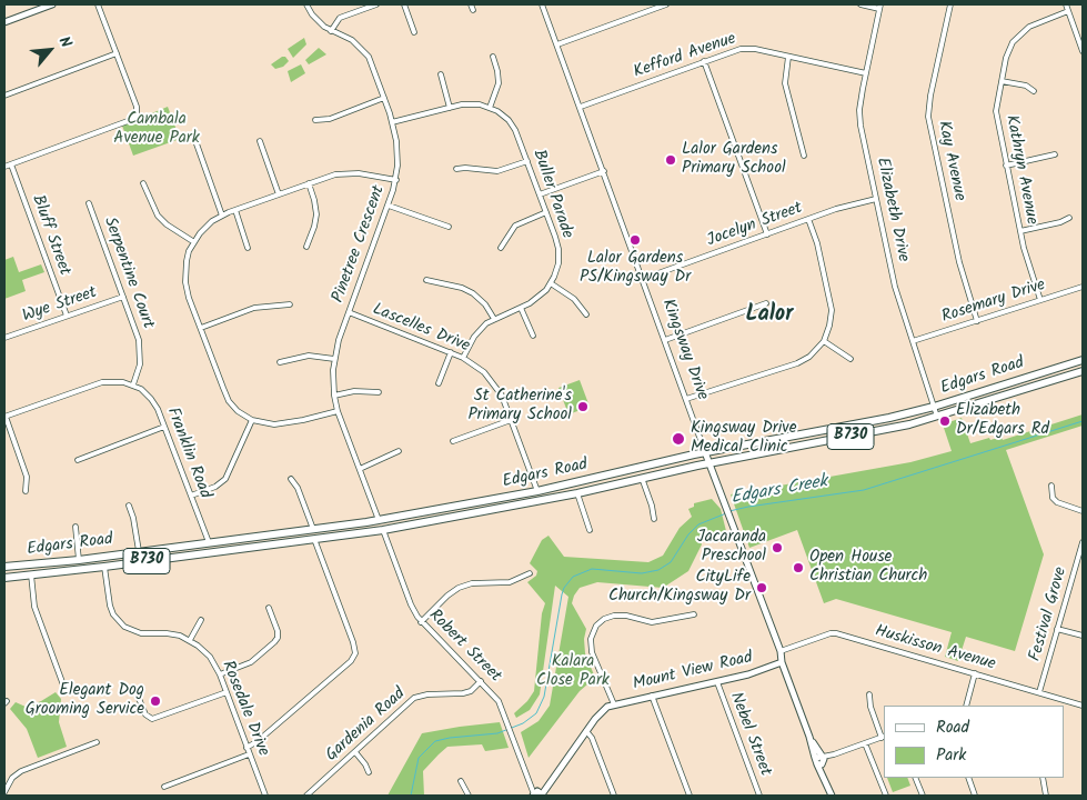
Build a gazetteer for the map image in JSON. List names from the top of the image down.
{
  "streets": {
    "main road": ["Edgars Road", "B730"],
    "street": [
      "Kefford Avenue",
      "Kay Avenue",
      "Kathryn Avenue",
      "Buller Parade",
      "Elizabeth Drive",
      "Jocelyn Street",
      "Bluff Street",
      "Pinetree Crescent",
      "Serpentine Court",
      "Rosemary Drive",
      "Wye Street",
      "Lascelles Drive",
      "Kingsway Drive",
      "Franklin Road",
      "Festival Grove",
      "Robert Street",
      "Huskisson Avenue",
      "Mount View Road",
      "Rosedale Drive",
      "Gardenia Road",
      "Nebel Street"
    ]
  },
  "crossings": [
    ["Kefford Avenue", "Elizabeth Drive"],
    ["Kefford Avenue", "Kingsway Drive"],
    ["Kay Avenue", "Rosemary Drive"],
    ["Kathryn Avenue", "Rosemary Drive"],
    ["Elizabeth Drive", "Jocelyn Street"],
    ["Elizabeth Drive", "Rosemary Drive"],
    ["Elizabeth Drive", "Edgars Road"],
    ["Jocelyn Street", "Kingsway Drive"],
    ["Bluff Street", "Wye Street"],
    ["Pinetree Crescent", "Lascelles Drive"],
    ["Pinetree Crescent", "Edgars Road"],
    ["Serpentine Court", "Wye Street"],
    ["Serpentine Court", "Franklin Road"],
    ["Lascelles Drive", "Edgars Road"],
    ["Kingsway Drive", "Edgars Road"],
    ["Kingsway Drive", "Huskisson Avenue"],
    ["Kingsway Drive", "Mount View Road"],
    ["Edgars Road", "Franklin Road"],
    ["Edgars Road", "Robert Street"],
    ["Edgars Road", "Rosedale Drive"],
    ["Festival Grove", "Huskisson Avenue"],
    ["Robert Street", "Mount View Road"],
    ["Robert Street", "Gardenia Road"],
    ["Mount View Road", "Nebel Street"]
  ],
  "districts": ["Lalor"],
  "water": ["Edgars Creek"],
  "parks": ["Cambala Avenue Park", "Kalara Close Park"],
  "places": [
    "Lalor Gardens Primary School",
    "Lalor Gardens PS/Kingsway Dr",
    "St Catherine's Primary School",
    "Elizabeth Dr/Edgars Rd",
    "Kingsway Drive Medical Clinic",
    "Jacaranda Preschool",
    "Open House Christian Church",
    "CityLife Church/Kingsway Dr",
    "Elegant Dog Grooming Service"
  ],
  "legend": ["Road", "Park"],
  "north": "top right"
}
